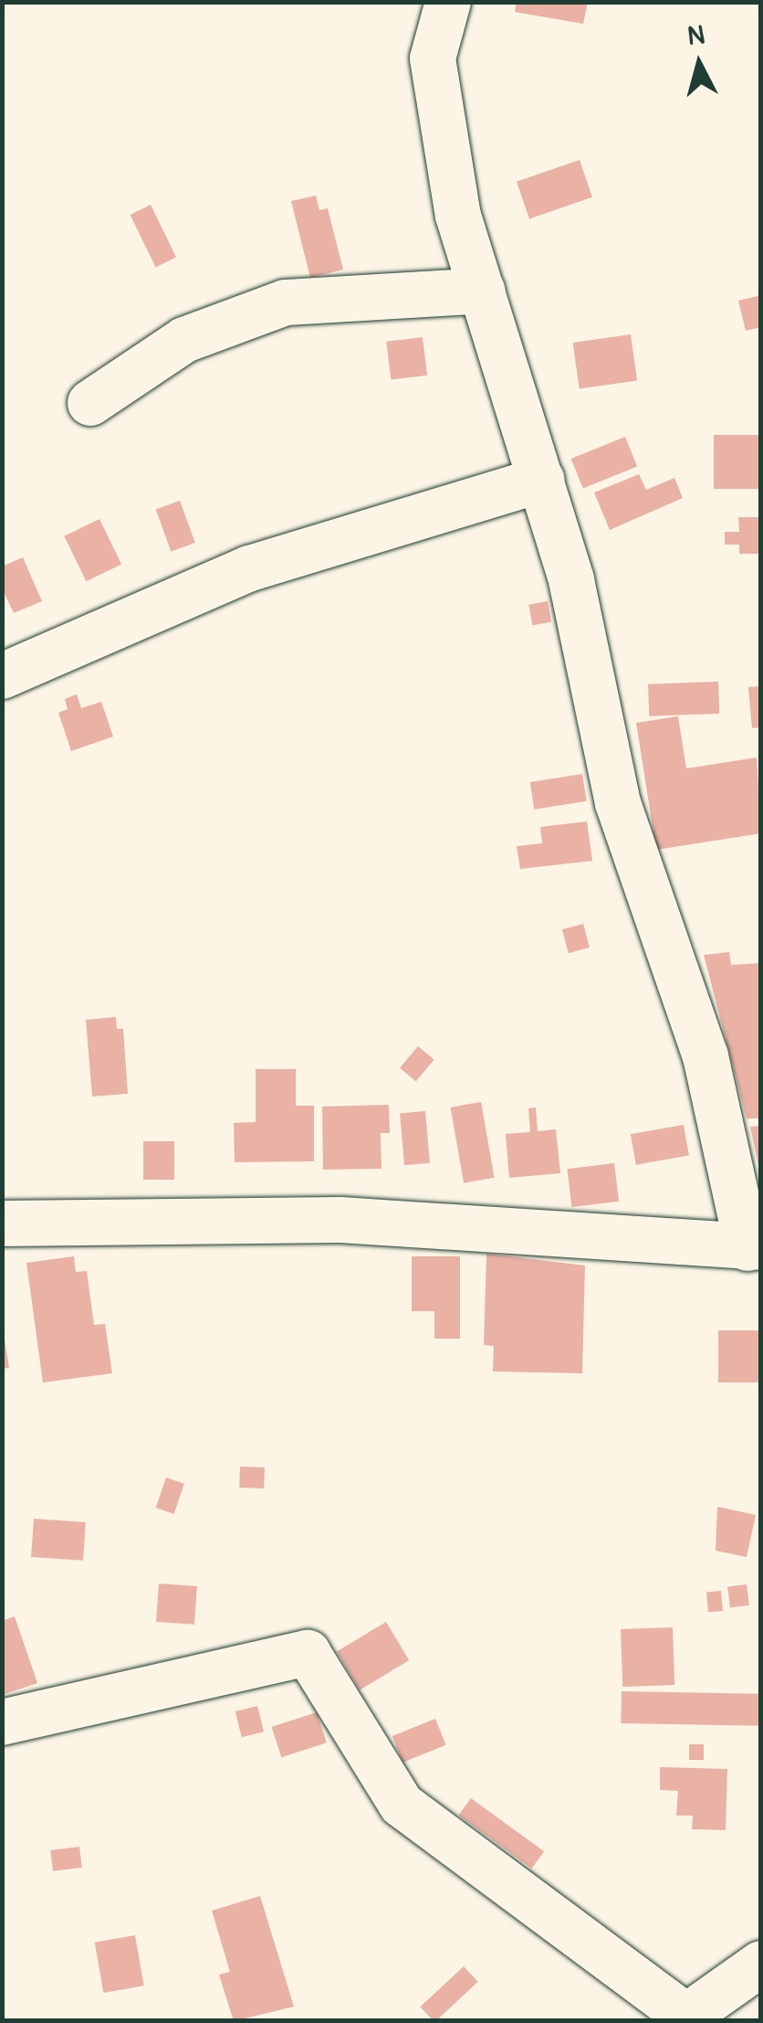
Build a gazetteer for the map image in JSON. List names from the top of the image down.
{
  "north": "top"
}
